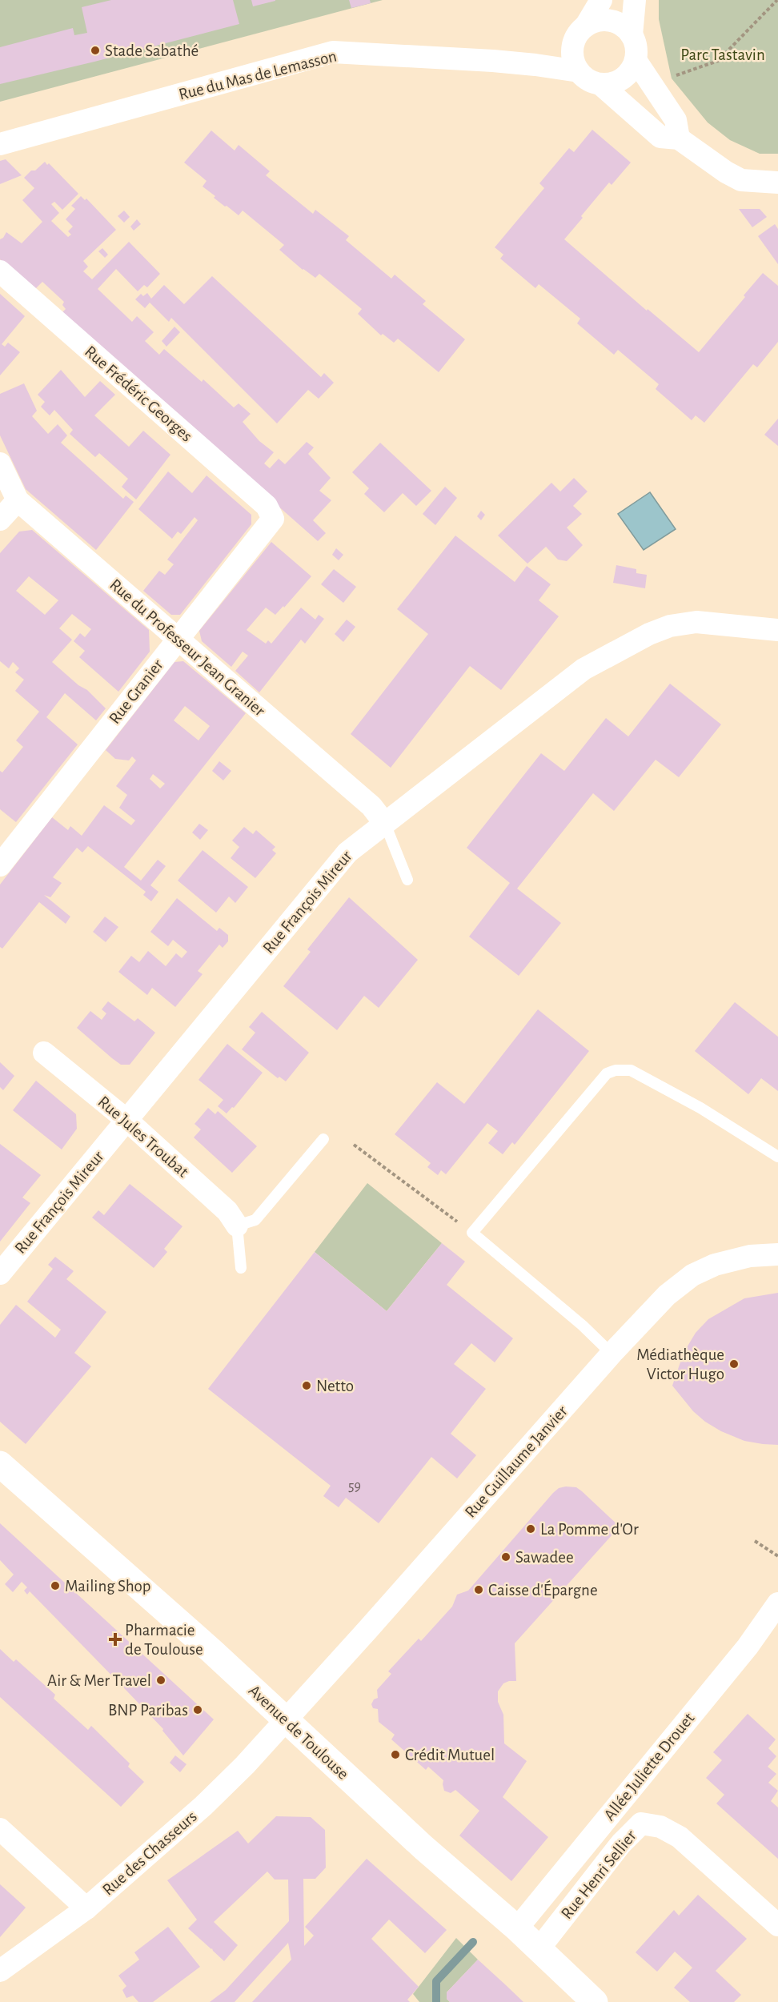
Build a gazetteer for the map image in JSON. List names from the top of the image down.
{
  "streets": {
    "main road": ["Avenue de Toulouse"],
    "street": [
      "Rue du Mas de Lemasson",
      "Rue Frédéric Georges",
      "Rue du Professeur Jean Granier",
      "Rue Granier",
      "Rue François Mireur",
      "Rue Jules Troubat",
      "Rue Guillaume Janvier",
      "Allée Juliette Drouet",
      "Rue des Chasseurs",
      "Rue Henri Sellier"
    ]
  },
  "crossings": [
    ["Rue Frédéric Georges", "Rue Granier"],
    ["Rue du Professeur Jean Granier", "Rue Granier"],
    ["Rue du Professeur Jean Granier", "Rue François Mireur"],
    ["Rue François Mireur", "Rue Jules Troubat"],
    ["Rue Guillaume Janvier", "Avenue de Toulouse"],
    ["Rue Guillaume Janvier", "Rue des Chasseurs"],
    ["Avenue de Toulouse", "Allée Juliette Drouet"],
    ["Avenue de Toulouse", "Rue des Chasseurs"],
    ["Avenue de Toulouse", "Rue Henri Sellier"]
  ],
  "parks": ["Parc Tastavin"],
  "places": {
    "other": [
      "Stade Sabathé",
      "Médiathèque Victor Hugo",
      "Netto",
      "La Pomme d'Or",
      "Sawadee",
      "Mailing Shop",
      "Caisse d'Épargne",
      "Air & Mer Travel",
      "BNP Paribas",
      "Crédit Mutuel"
    ],
    "health": ["Pharmacie de Toulouse"]
  },
  "house_numbers": ["59"]
}
